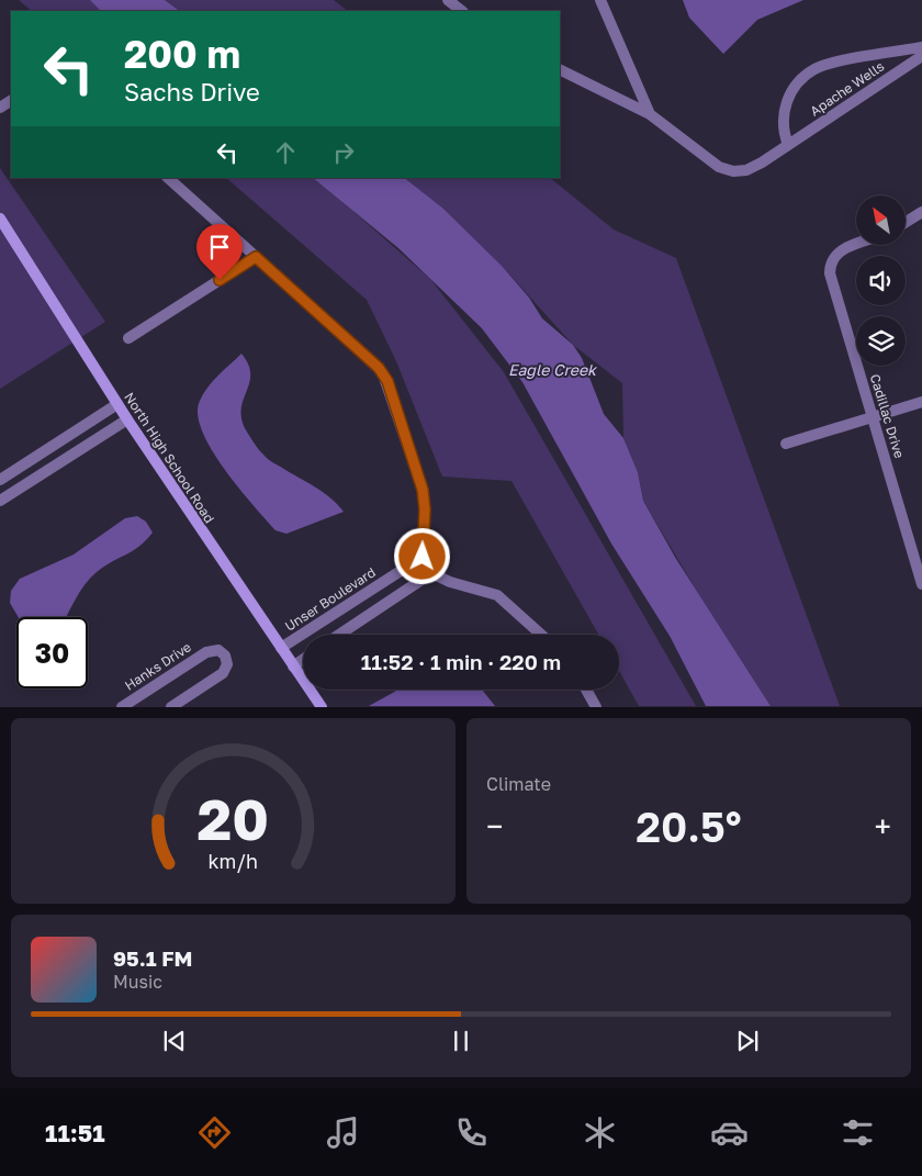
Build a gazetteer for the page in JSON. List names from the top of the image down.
{
  "streets": {
    "street": [
      "Apache Wells",
      "Cadillac Drive",
      "North High School Road",
      "Unser Boulevard",
      "Hanks Drive"
    ]
  },
  "crossings": [
    ["North High School Road", "Unser Boulevard"]
  ],
  "water": ["Eagle Creek"],
  "north": "top left",
  "page": {
    "turn": ["200 m", "Sachs Drive"],
    "limit": "30",
    "trip": "11:52 · 1 min · 220 m",
    "tile": "Climate",
    "heat": ["−", "20.5°", "+"],
    "song": ["95.1 FM", "Music"],
    "tabs": "11:51",
    "gauge": ["20", "km/h"]
  }
}
